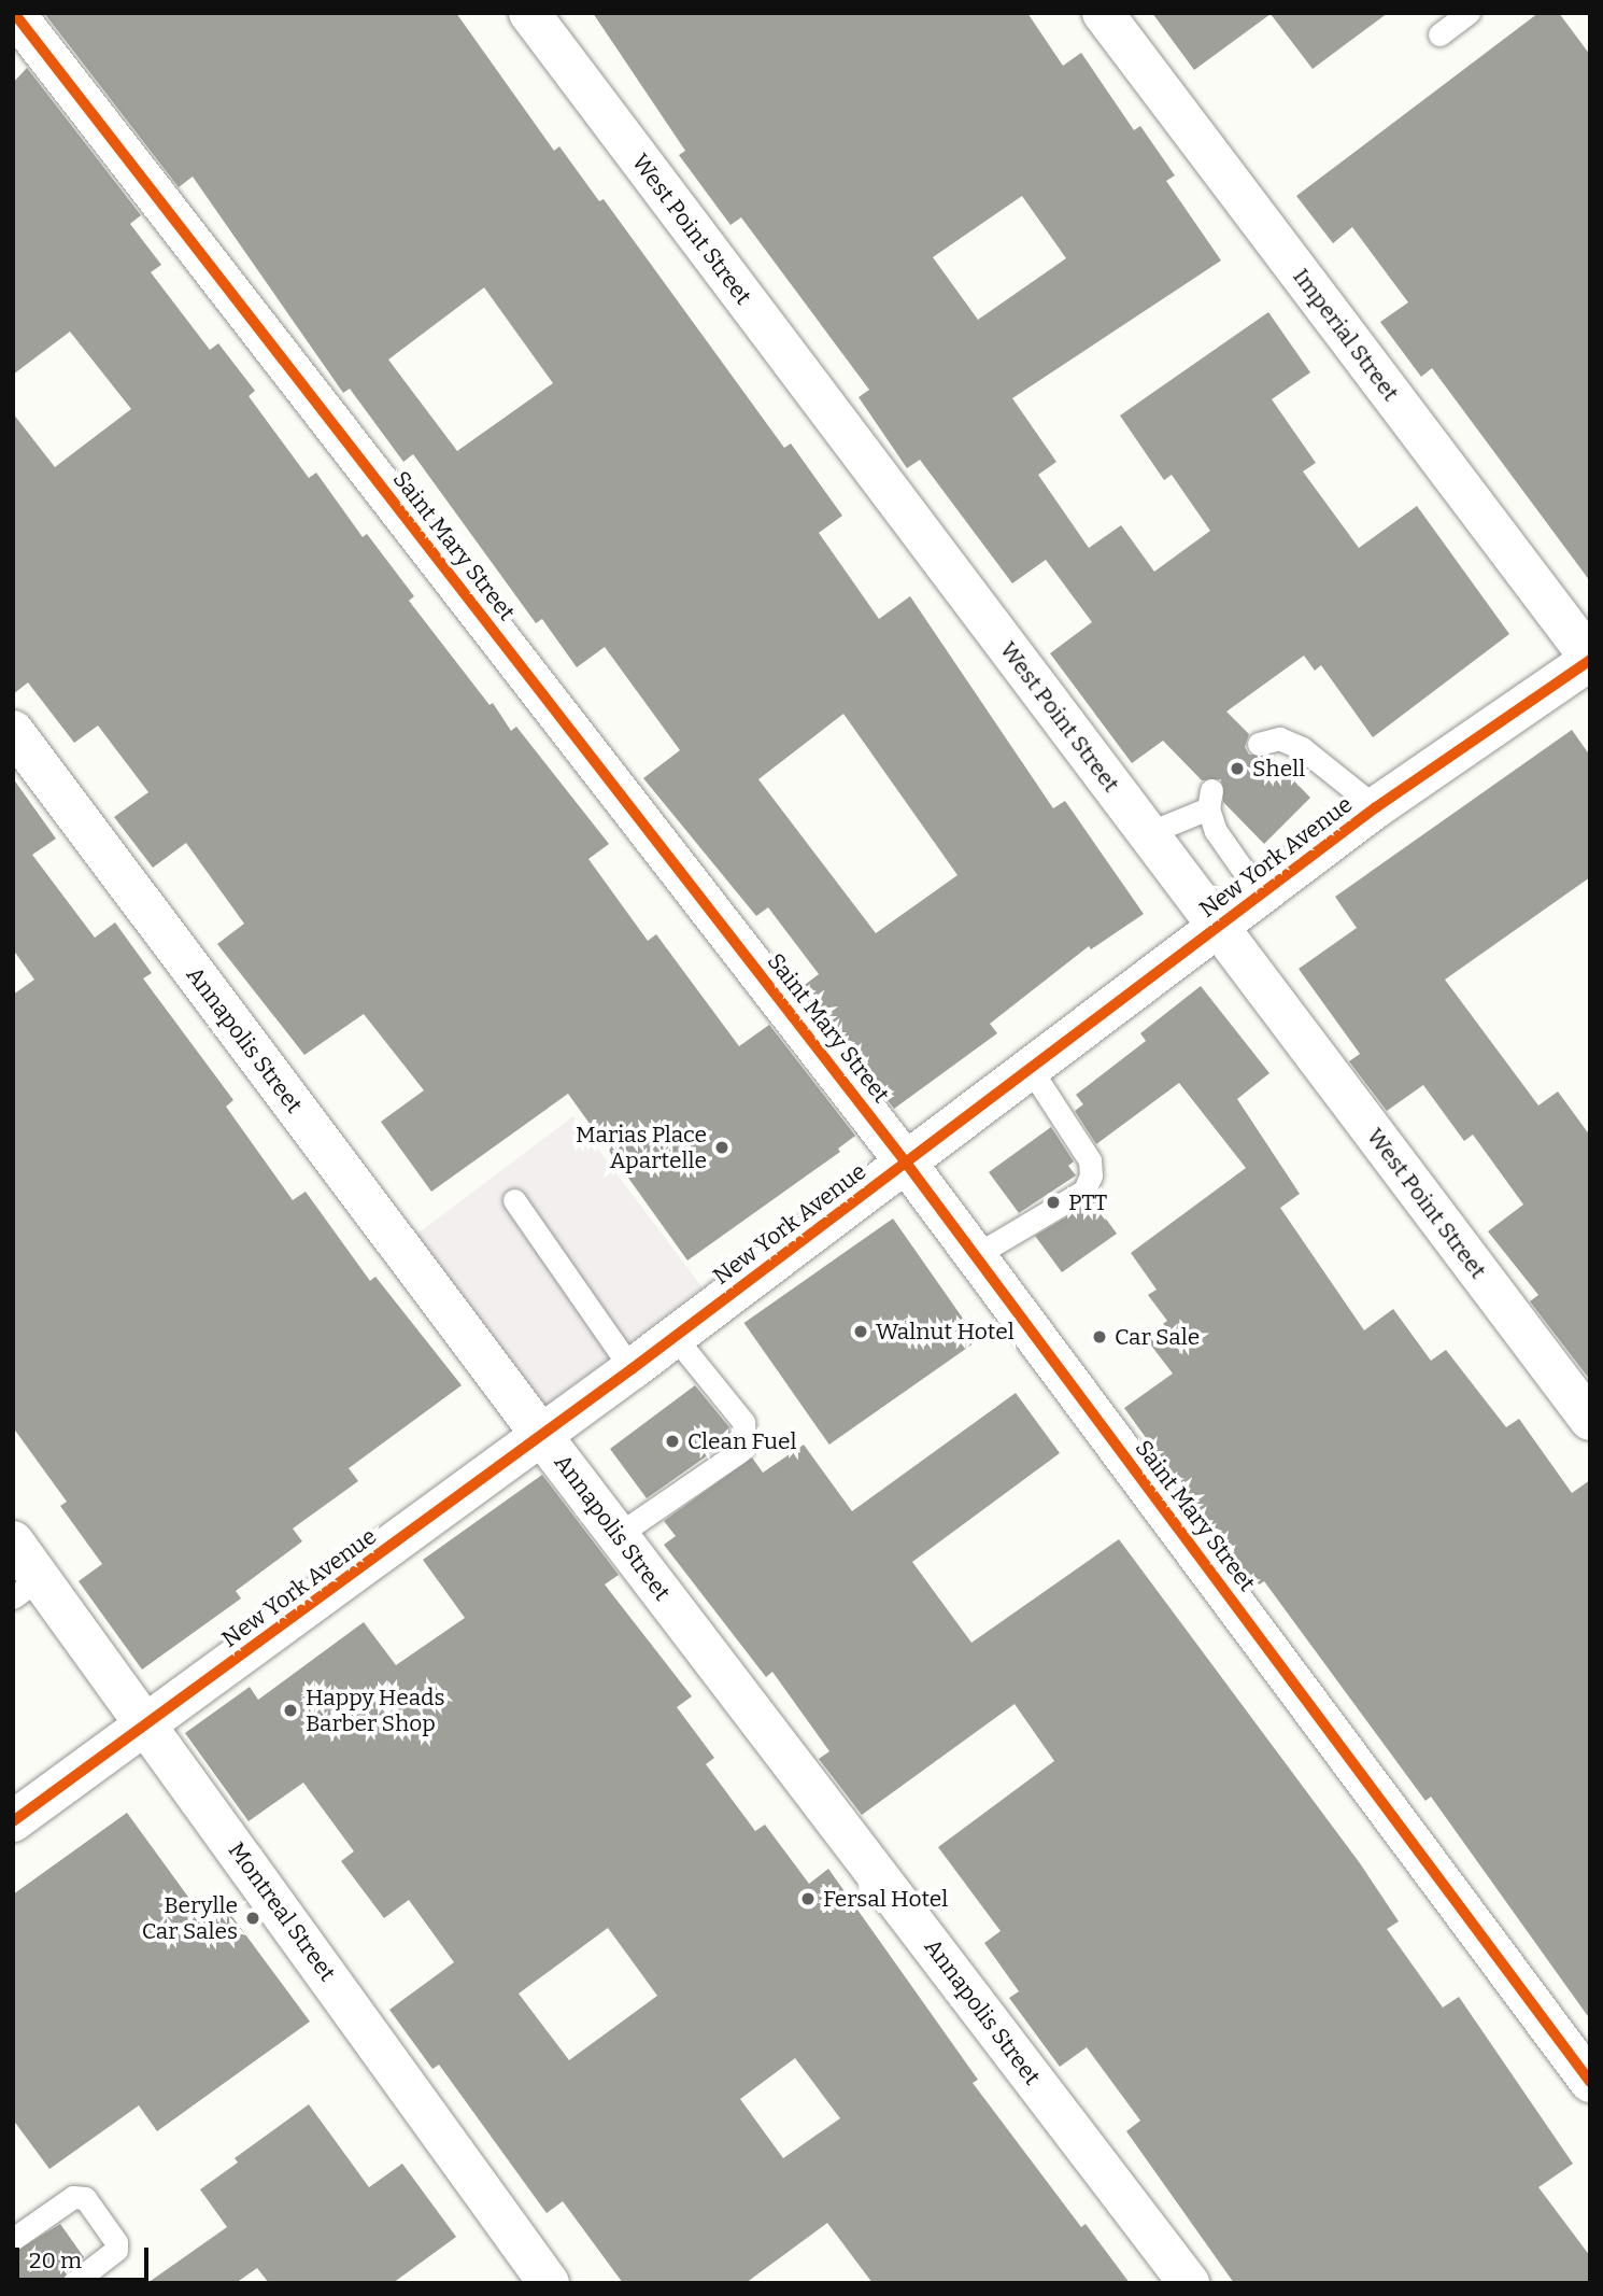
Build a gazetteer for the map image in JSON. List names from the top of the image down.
{
  "streets": {
    "street": [
      "West Point Street",
      "Imperial Street",
      "Saint Mary Street",
      "New York Avenue",
      "Annapolis Street",
      "Montreal Street"
    ]
  },
  "crossings": [
    ["West Point Street", "New York Avenue"],
    ["Imperial Street", "New York Avenue"],
    ["Saint Mary Street", "New York Avenue"],
    ["New York Avenue", "Annapolis Street"],
    ["New York Avenue", "Montreal Street"]
  ],
  "places": [
    "Shell",
    "Marias Place Apartelle",
    "PTT",
    "Walnut Hotel",
    "Car Sale",
    "Clean Fuel",
    "Happy Heads Barber Shop",
    "Fersal Hotel",
    "Berylle Car Sales"
  ],
  "scale_bar": "20 m"
}
